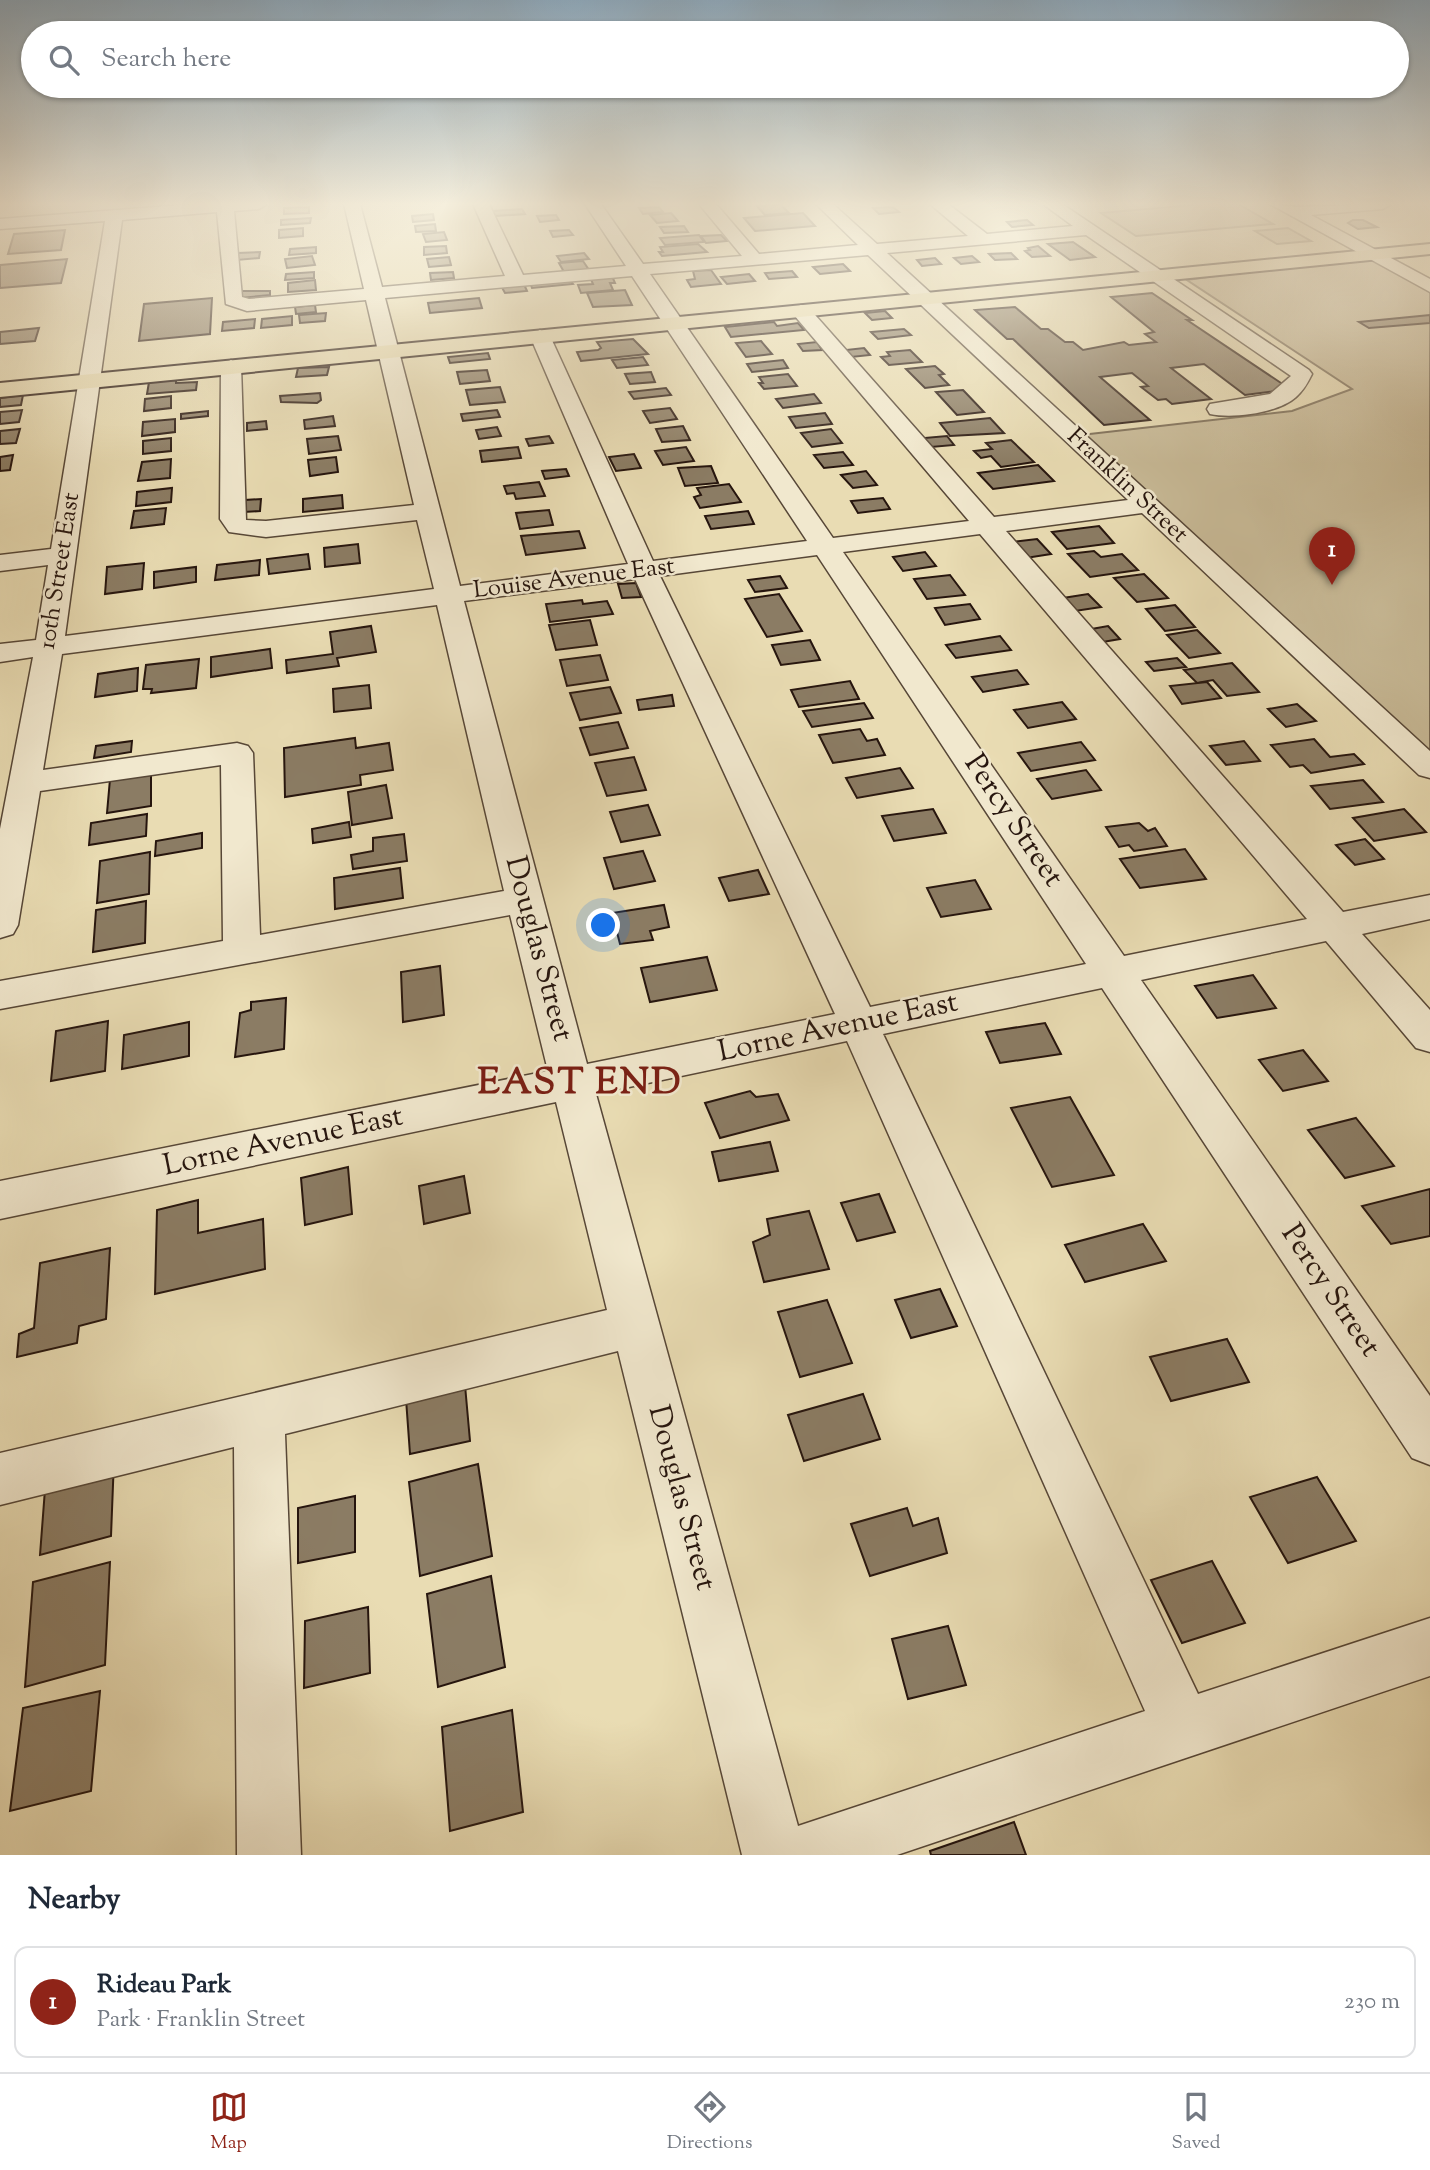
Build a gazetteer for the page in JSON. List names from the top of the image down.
{
  "streets": {
    "street": [
      "Franklin Street",
      "10th Street East",
      "Louise Avenue East",
      "Percy Street",
      "Douglas Street",
      "Lorne Avenue East"
    ]
  },
  "crossings": [
    ["Franklin Street", "Louise Avenue East"],
    ["10th Street East", "Louise Avenue East"],
    ["Louise Avenue East", "Percy Street"],
    ["Louise Avenue East", "Douglas Street"],
    ["Percy Street", "Lorne Avenue East"],
    ["Douglas Street", "Lorne Avenue East"]
  ],
  "districts": ["EAST END"],
  "page": {
    "search": "Search here",
    "pins": "1",
    "heading": "Nearby",
    "list": [
      {
        "mark": "1",
        "name": "Rideau Park",
        "note": "Park · Franklin Street",
        "value": "230 m"
      }
    ],
    "nav": ["Map", "Directions", "Saved"]
  }
}
